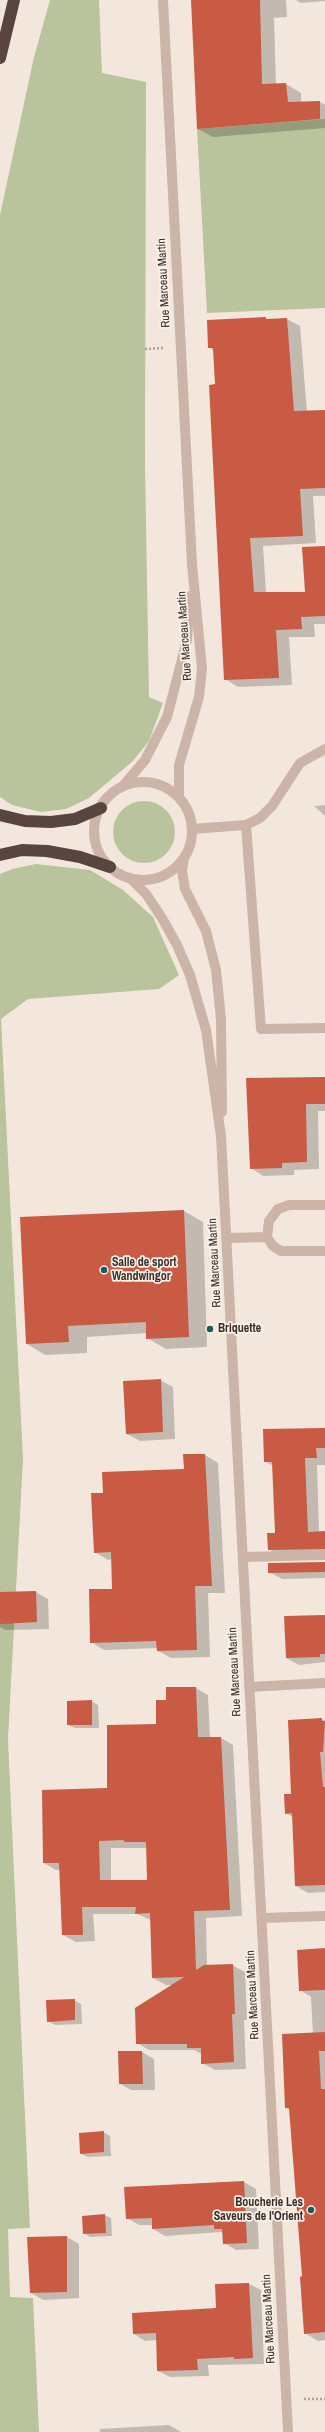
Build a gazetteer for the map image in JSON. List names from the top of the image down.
{
  "streets": {
    "street": ["Rue Marceau Martin"]
  },
  "places": ["Salle de sport Wandwingor", "Briquette", "Boucherie Les Saveurs de l'Orient"]
}
